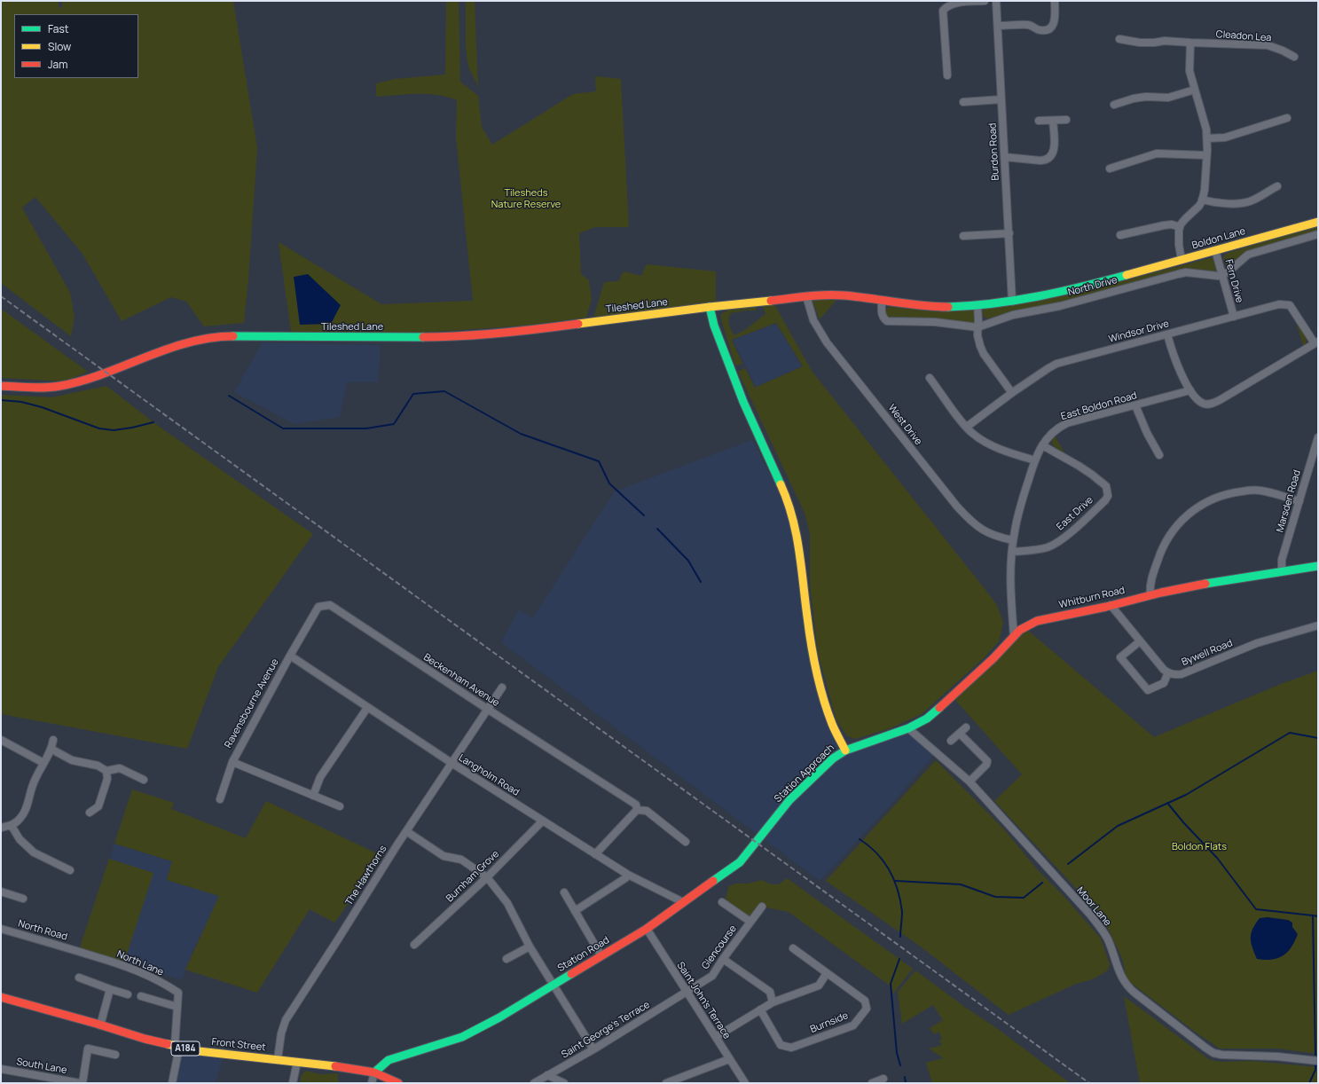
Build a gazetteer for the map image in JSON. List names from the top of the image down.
{
  "streets": {
    "street": [
      "Cleadon Lea",
      "Burdon Road",
      "Boldon Lane",
      "Fern Drive",
      "North Drive",
      "Tileshed Lane",
      "Windsor Drive",
      "East Boldon Road",
      "West Drive",
      "Marsden Road",
      "East Drive",
      "Whitburn Road",
      "Bywell Road",
      "Beckenham Avenue",
      "Ravensbourne Avenue",
      "Station Approach",
      "Langholm Road",
      "The Hawthorns",
      "Burnham Grove",
      "Moor Lane",
      "North Road",
      "Glencourse",
      "Station Road",
      "North Lane",
      "Saint John's Terrace",
      "Burnside",
      "Saint George's Terrace",
      "Front Street",
      "A184",
      "South Lane"
    ]
  },
  "crossings": [
    ["Burdon Road", "Boldon Lane"],
    ["Boldon Lane", "Fern Drive"],
    ["Boldon Lane", "North Drive"],
    ["Boldon Lane", "Tileshed Lane"],
    ["Fern Drive", "North Drive"],
    ["Fern Drive", "Windsor Drive"],
    ["North Drive", "Tileshed Lane"],
    ["Tileshed Lane", "West Drive"],
    ["East Boldon Road", "West Drive"],
    ["East Boldon Road", "East Drive"],
    ["East Boldon Road", "Whitburn Road"],
    ["Marsden Road", "Whitburn Road"],
    ["Whitburn Road", "Station Approach"],
    ["Whitburn Road", "Moor Lane"],
    ["Beckenham Avenue", "Ravensbourne Avenue"],
    ["Beckenham Avenue", "Langholm Road"],
    ["Beckenham Avenue", "The Hawthorns"],
    ["Ravensbourne Avenue", "Langholm Road"],
    ["Station Approach", "Moor Lane"],
    ["Station Approach", "Station Road"],
    ["Langholm Road", "The Hawthorns"],
    ["Langholm Road", "Burnham Grove"],
    ["Langholm Road", "Station Road"],
    ["The Hawthorns", "Front Street"],
    ["North Road", "North Lane"],
    ["Glencourse", "Saint John's Terrace"],
    ["Glencourse", "Saint George's Terrace"],
    ["Station Road", "Saint John's Terrace"],
    ["Station Road", "Front Street"],
    ["Station Road", "A184"],
    ["Saint John's Terrace", "Saint George's Terrace"],
    ["Front Street", "A184"]
  ],
  "parks": ["Tilesheds Nature Reserve", "Boldon Flats"],
  "legend": ["Fast", "Slow", "Jam"]
}
